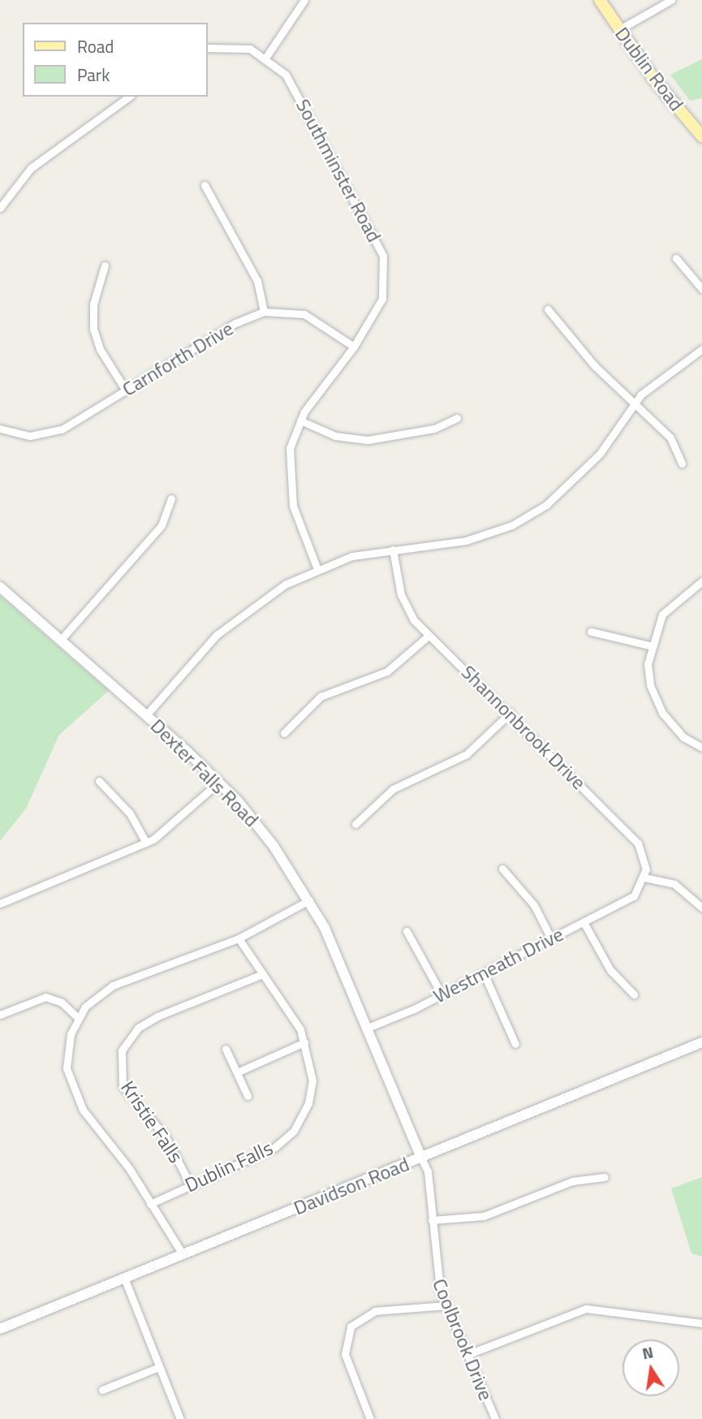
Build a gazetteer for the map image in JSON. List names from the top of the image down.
{
  "streets": {
    "main road": ["Dublin Road", "Dexter Falls Road", "Davidson Road"],
    "street": [
      "Southminster Road",
      "Carnforth Drive",
      "Shannonbrook Drive",
      "Westmeath Drive",
      "Kristie Falls",
      "Dublin Falls",
      "Coolbrook Drive"
    ]
  },
  "crossings": [
    ["Southminster Road", "Carnforth Drive"],
    ["Shannonbrook Drive", "Westmeath Drive"],
    ["Dexter Falls Road", "Westmeath Drive"],
    ["Dexter Falls Road", "Davidson Road"],
    ["Dexter Falls Road", "Coolbrook Drive"],
    ["Kristie Falls", "Dublin Falls"],
    ["Davidson Road", "Coolbrook Drive"]
  ],
  "legend": ["Road", "Park"],
  "north": "top"
}
